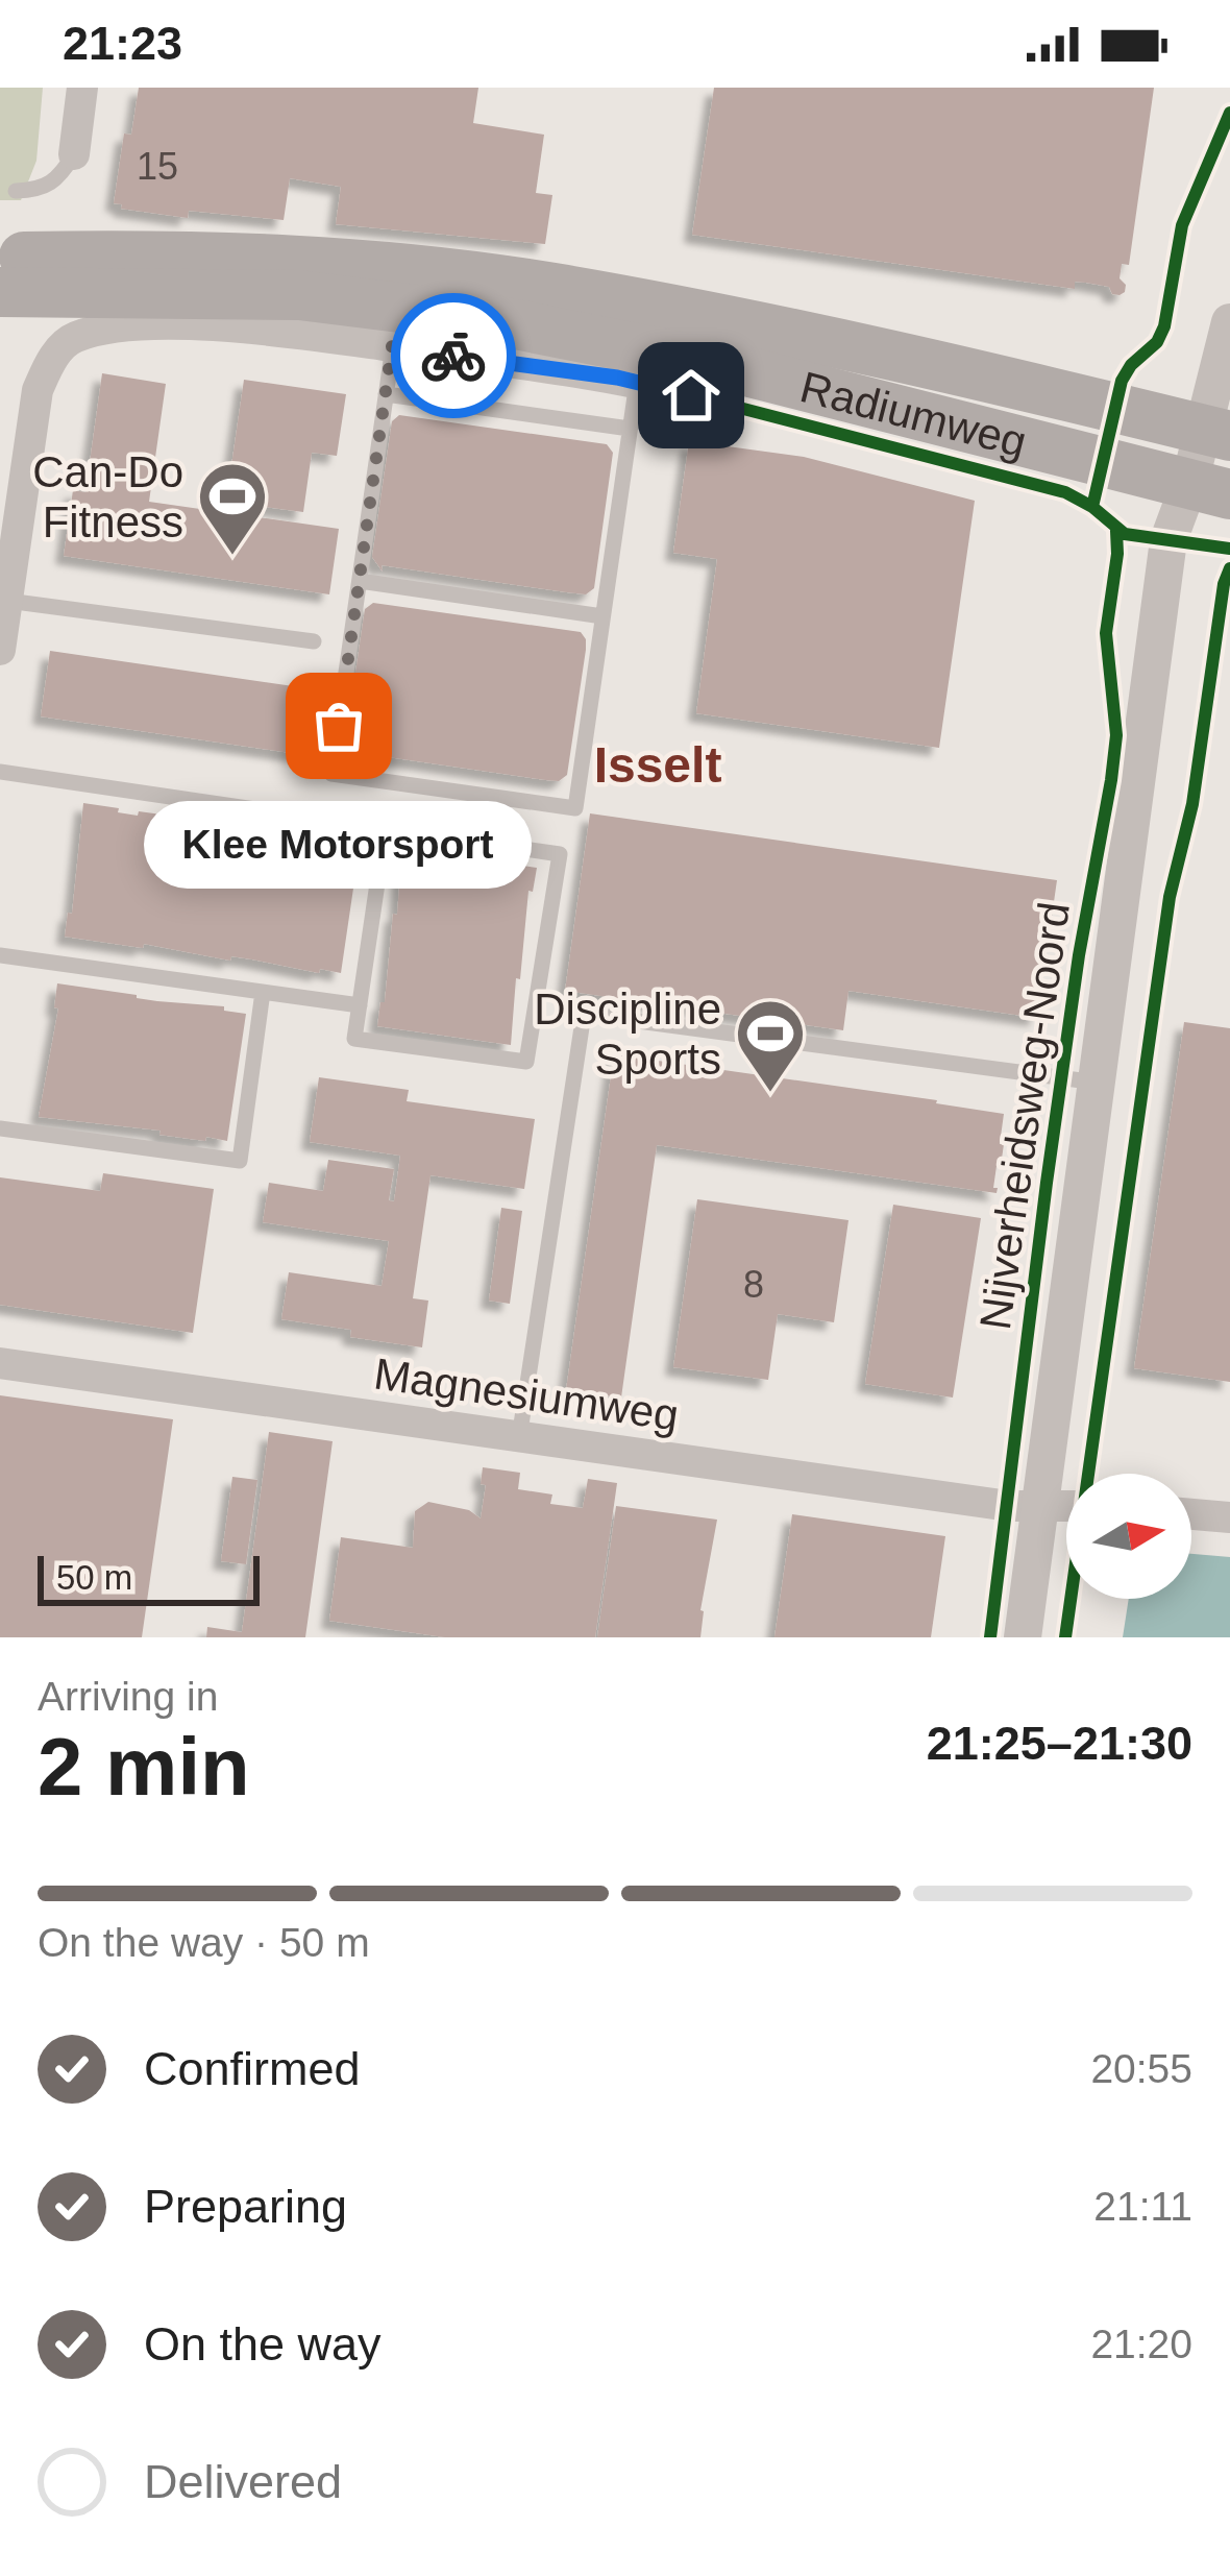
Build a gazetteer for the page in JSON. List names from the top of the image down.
{
  "streets": {
    "main road": ["Radiumweg"],
    "street": ["Nijverheidsweg-Noord", "Magnesiumweg"]
  },
  "crossings": [
    ["Radiumweg", "Nijverheidsweg-Noord"],
    ["Nijverheidsweg-Noord", "Magnesiumweg"]
  ],
  "districts": ["Isselt"],
  "places": {
    "sports": ["Can-Do Fitness", "Discipline Sports"],
    "other": ["Klee Motorsport"]
  },
  "house_numbers": ["15", "8"],
  "scale_bar": "50 m",
  "north": "right",
  "page": {
    "status": "21:23",
    "bubble": "Klee Motorsport",
    "scale": "50 m",
    "heading": ["2 min", "Arriving in", "21:25–21:30"],
    "bar": "On the way · 50 m",
    "list": [
      ["Confirmed", "20:55"],
      ["Preparing", "21:11"],
      ["On the way", "21:20"],
      "Delivered"
    ]
  }
}
